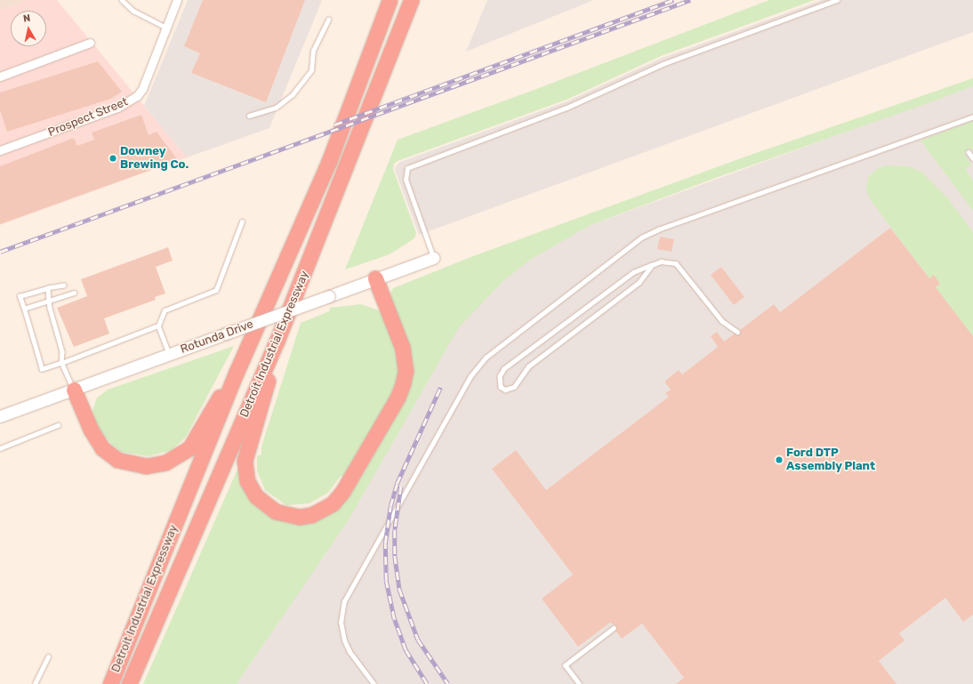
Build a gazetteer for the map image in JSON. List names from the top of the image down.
{
  "streets": {
    "highway": ["Detroit Industrial Expressway"],
    "main road": ["Rotunda Drive"],
    "street": ["Prospect Street"]
  },
  "places": ["Downey Brewing Co.", "Ford DTP Assembly Plant"],
  "north": "top"
}
